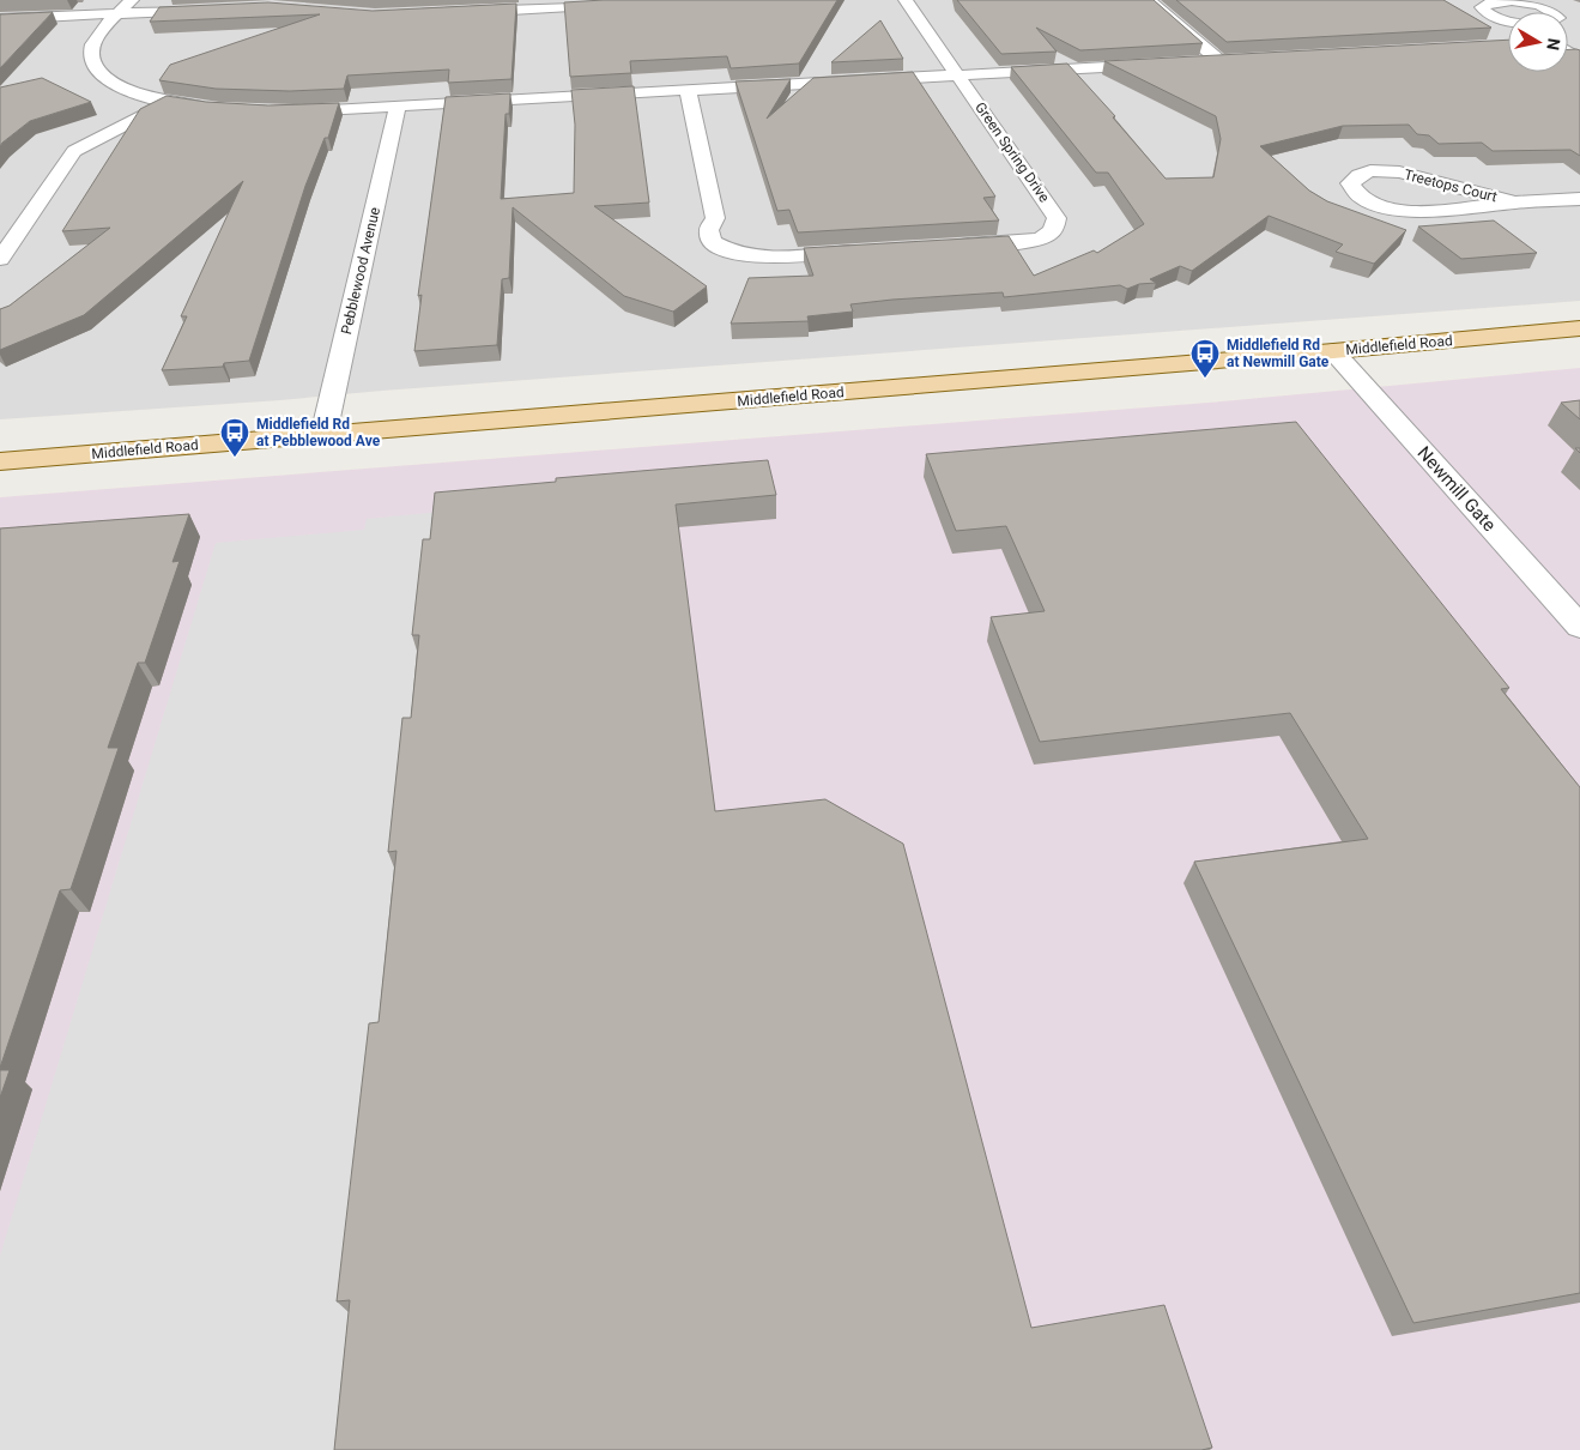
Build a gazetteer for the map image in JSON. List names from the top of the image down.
{
  "streets": {
    "main road": ["Middlefield Road"],
    "street": [
      "Green Spring Drive",
      "Treetops Court",
      "Pebblewood Avenue",
      "Newmill Gate"
    ]
  },
  "crossings": [
    ["Pebblewood Avenue", "Middlefield Road"],
    ["Middlefield Road", "Newmill Gate"]
  ],
  "places": {
    "bus stop": ["Middlefield Rd at Newmill Gate", "Middlefield Rd at Pebblewood Ave"]
  },
  "north": "right"
}
